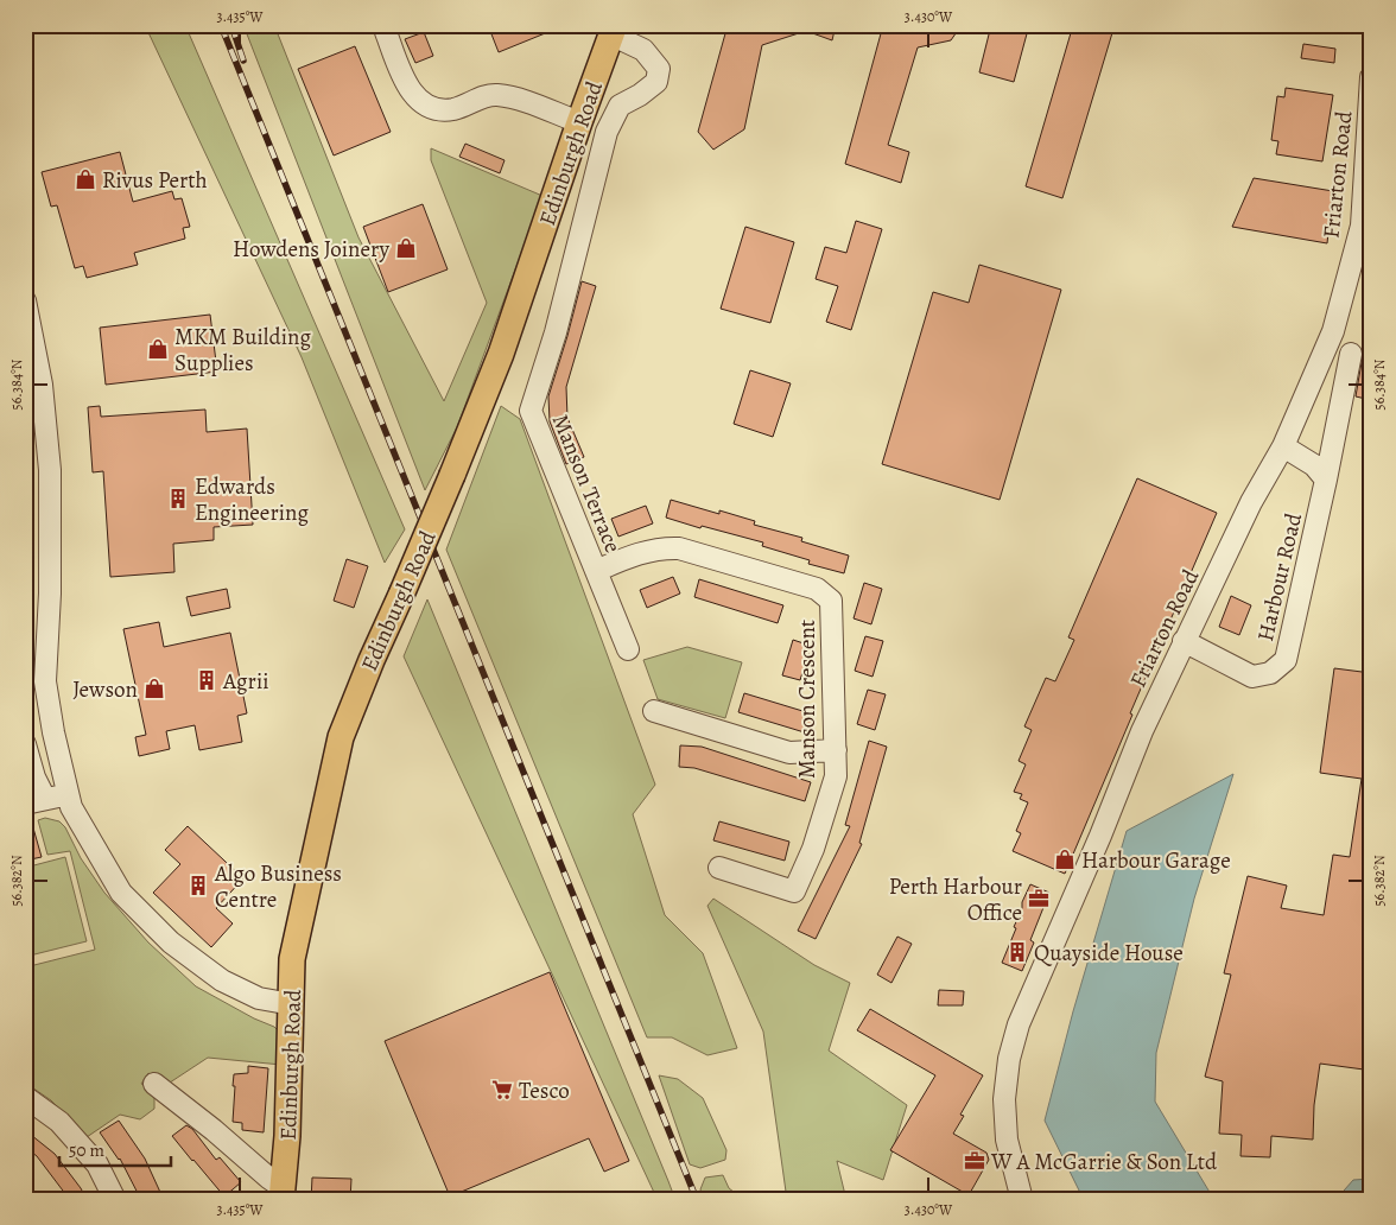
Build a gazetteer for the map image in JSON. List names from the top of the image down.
{
  "streets": {
    "main road": ["Edinburgh Road"],
    "street": [
      "Friarton Road",
      "Manson Terrace",
      "Harbour Road",
      "Manson Crescent"
    ]
  },
  "crossings": [
    ["Edinburgh Road", "Manson Terrace"],
    ["Friarton Road", "Harbour Road"],
    ["Manson Terrace", "Manson Crescent"]
  ],
  "places": {
    "shop": [
      "Rivus Perth",
      "Howdens Joinery",
      "MKM Building Supplies",
      "Jewson",
      "Harbour Garage"
    ],
    "building": [
      "Edwards Engineering",
      "Agrii",
      "Algo Business Centre",
      "Quayside House"
    ],
    "office": ["Perth Harbour Office", "W A McGarrie & Son Ltd"],
    "supermarket": ["Tesco"]
  },
  "scale_bar": "50 m",
  "coordinates": [
    "3.435°W",
    "3.430°W",
    "56.384°N",
    "56.382°N"
  ]
}
